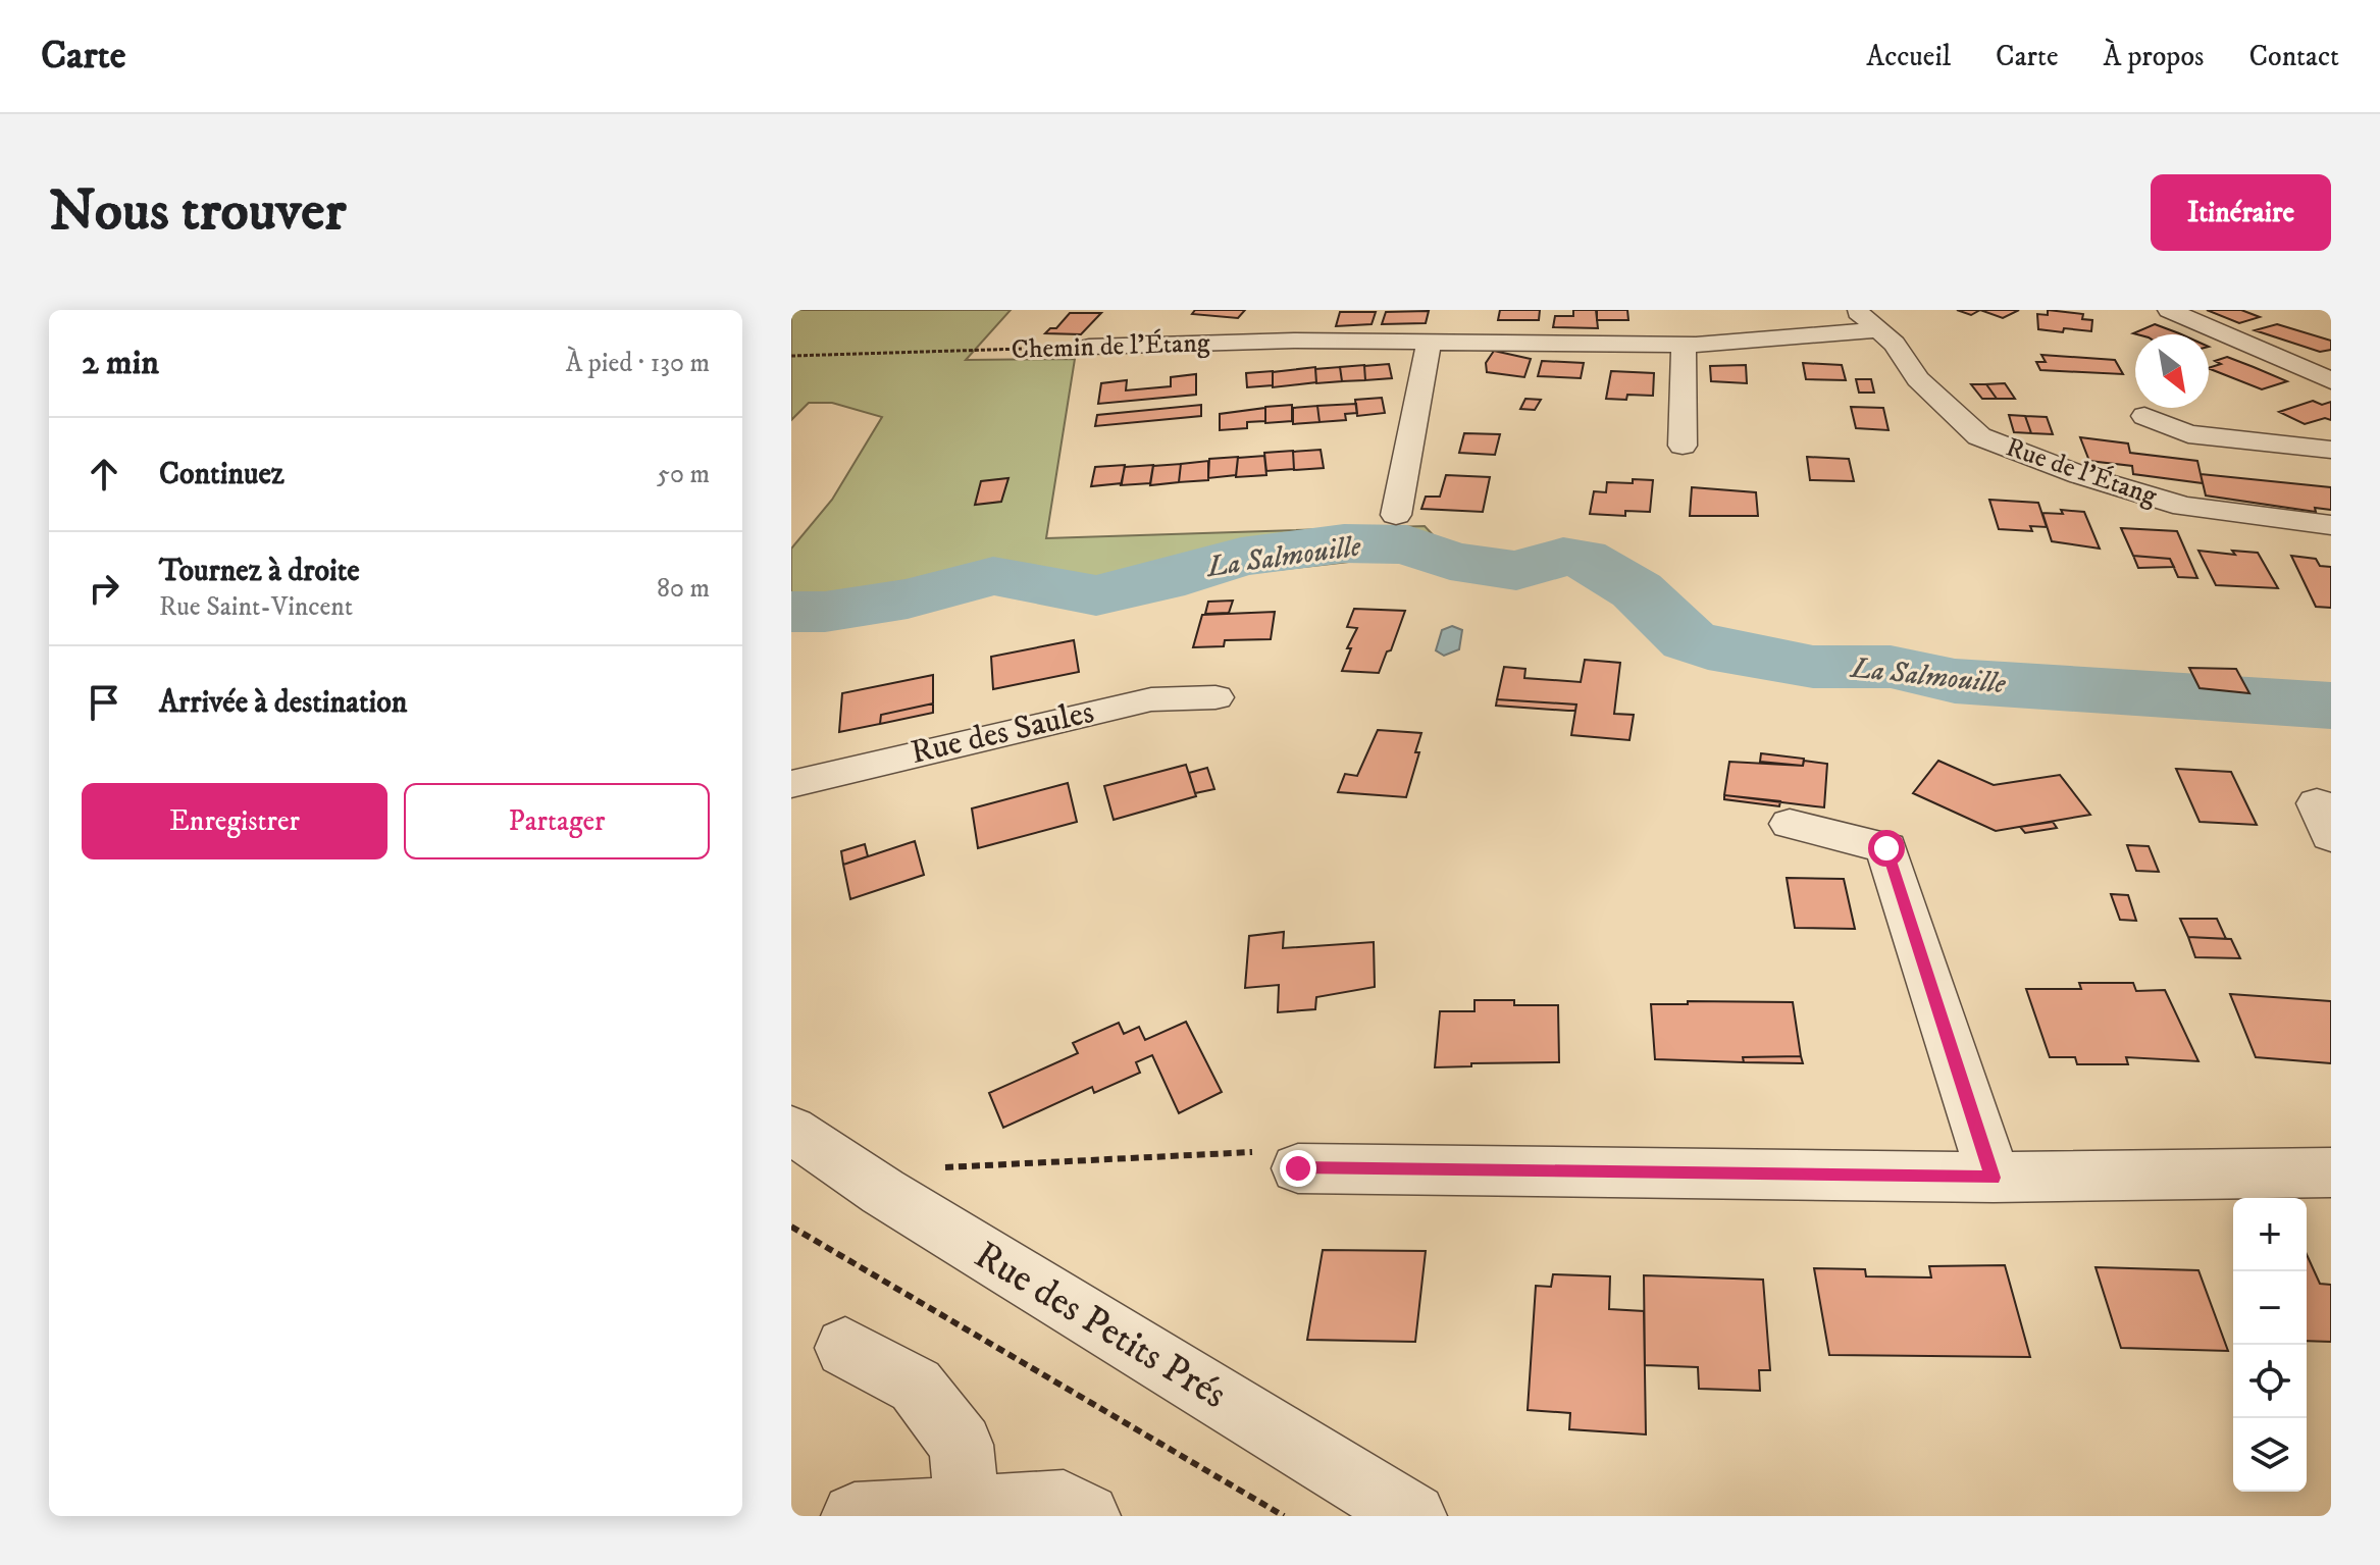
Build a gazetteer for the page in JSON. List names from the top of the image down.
{
  "streets": {
    "street": [
      "Chemin de l'Étang",
      "Rue de l'Étang",
      "Rue des Saules",
      "Rue des Petits Prés"
    ]
  },
  "crossings": [
    ["Chemin de l'Étang", "Rue de l'Étang"]
  ],
  "water": ["La Salmouille"],
  "north": "bottom right",
  "page": {
    "header": "Carte",
    "nav": [
      "Accueil",
      "Carte",
      "À propos",
      "Contact"
    ],
    "buttons": [
      "Itinéraire",
      ["Enregistrer", "Partager"]
    ],
    "title": "Nous trouver",
    "heading": ["2 min", "À pied · 130 m"],
    "list": [
      ["Continuez", "50 m"],
      ["Tournez à droite", "Rue Saint-Vincent", "80 m"],
      "Arrivée à destination"
    ],
    "map_buttons": ["+", "−"]
  }
}
